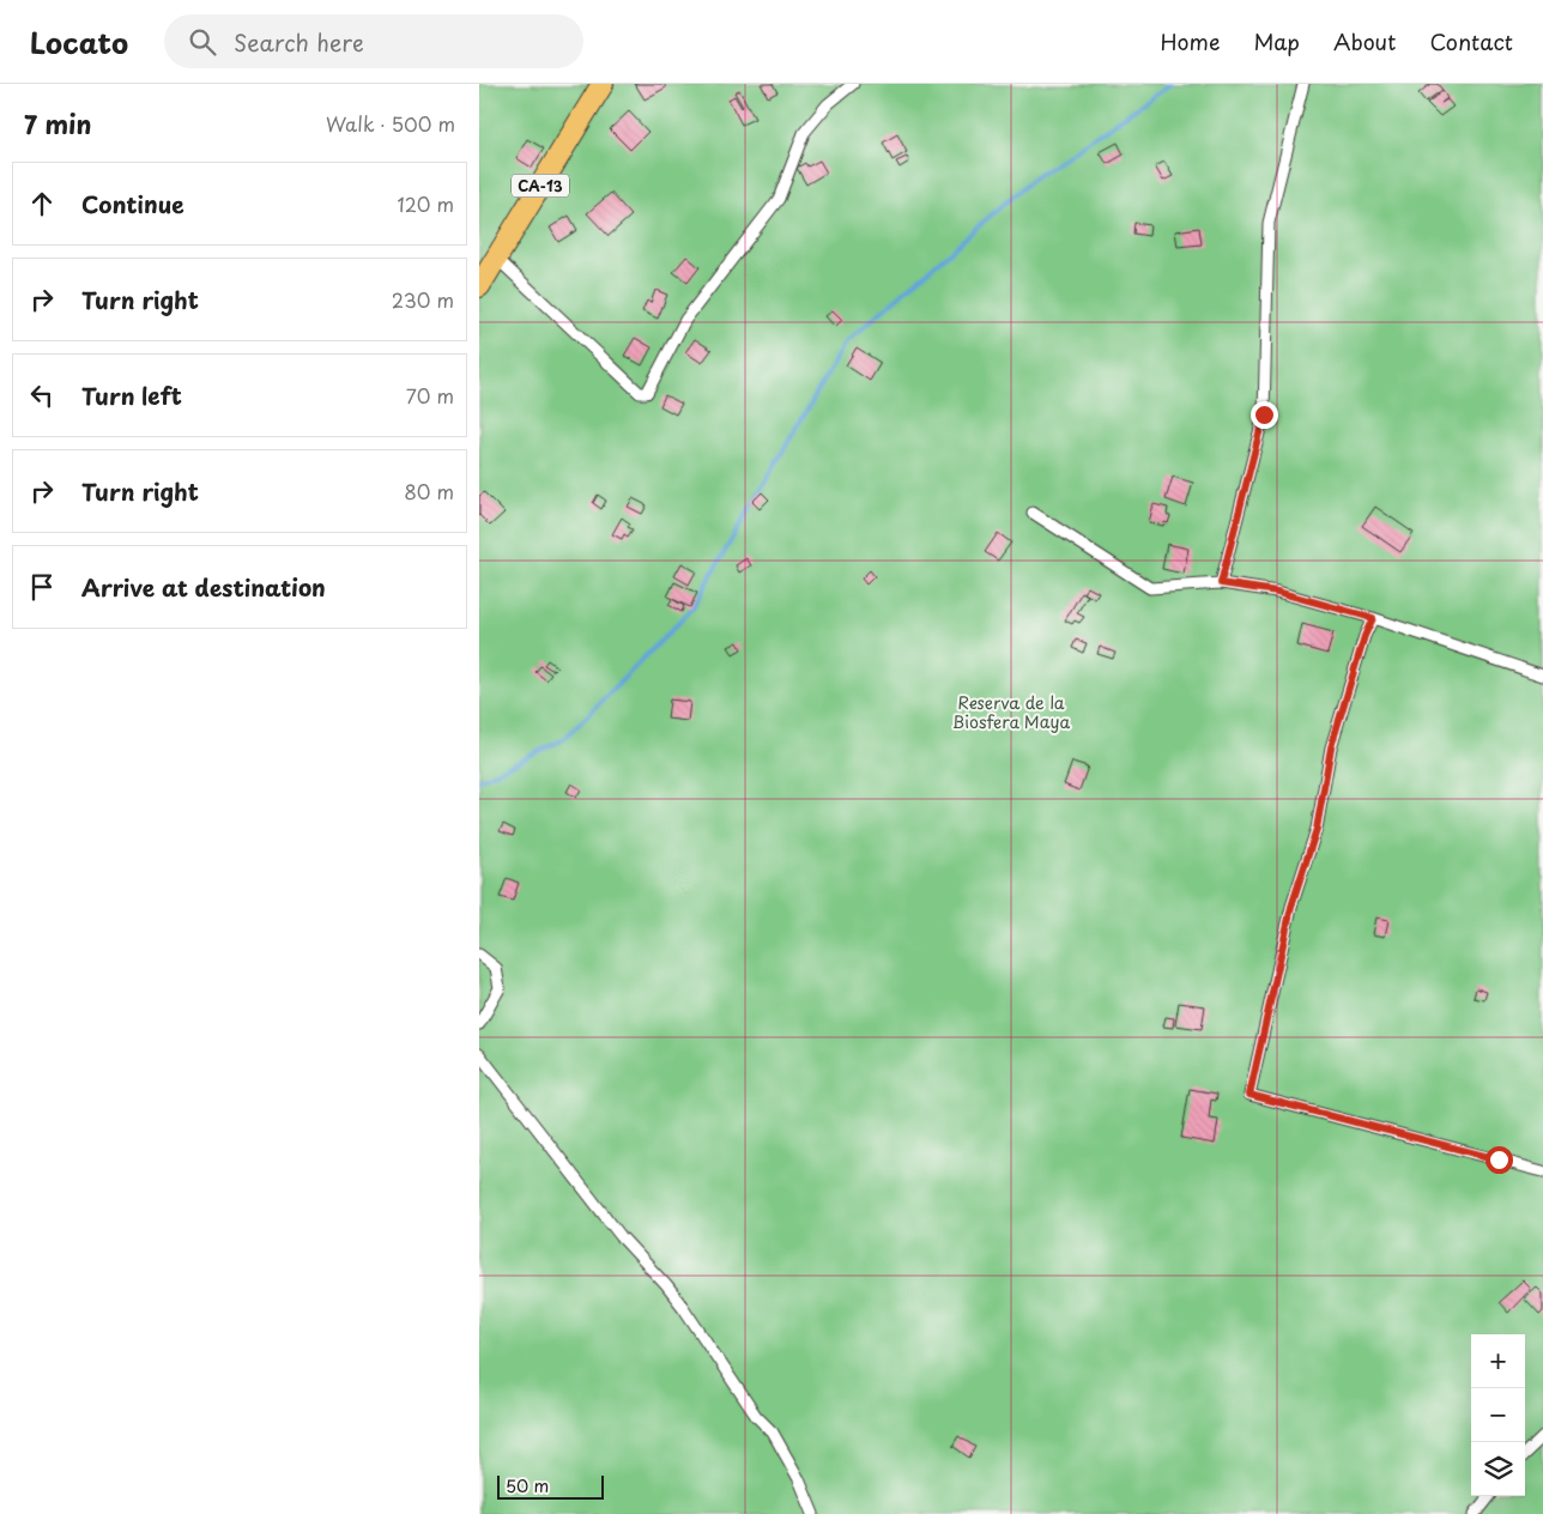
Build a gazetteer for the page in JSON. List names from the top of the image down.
{
  "streets": {
    "highway": ["CA-13"]
  },
  "parks": ["Reserva de la Biosfera Maya"],
  "scale_bar": "50 m",
  "page": {
    "header": "Locato",
    "search": "Search here",
    "nav": [
      "Home",
      "Map",
      "About",
      "Contact"
    ],
    "heading": ["7 min", "Walk · 500 m"],
    "list": [
      ["Continue", "120 m"],
      ["Turn right", "230 m"],
      ["Turn left", "70 m"],
      ["Turn right", "80 m"],
      "Arrive at destination"
    ],
    "map_buttons": ["+", "−"],
    "scale": "50 m"
  }
}
